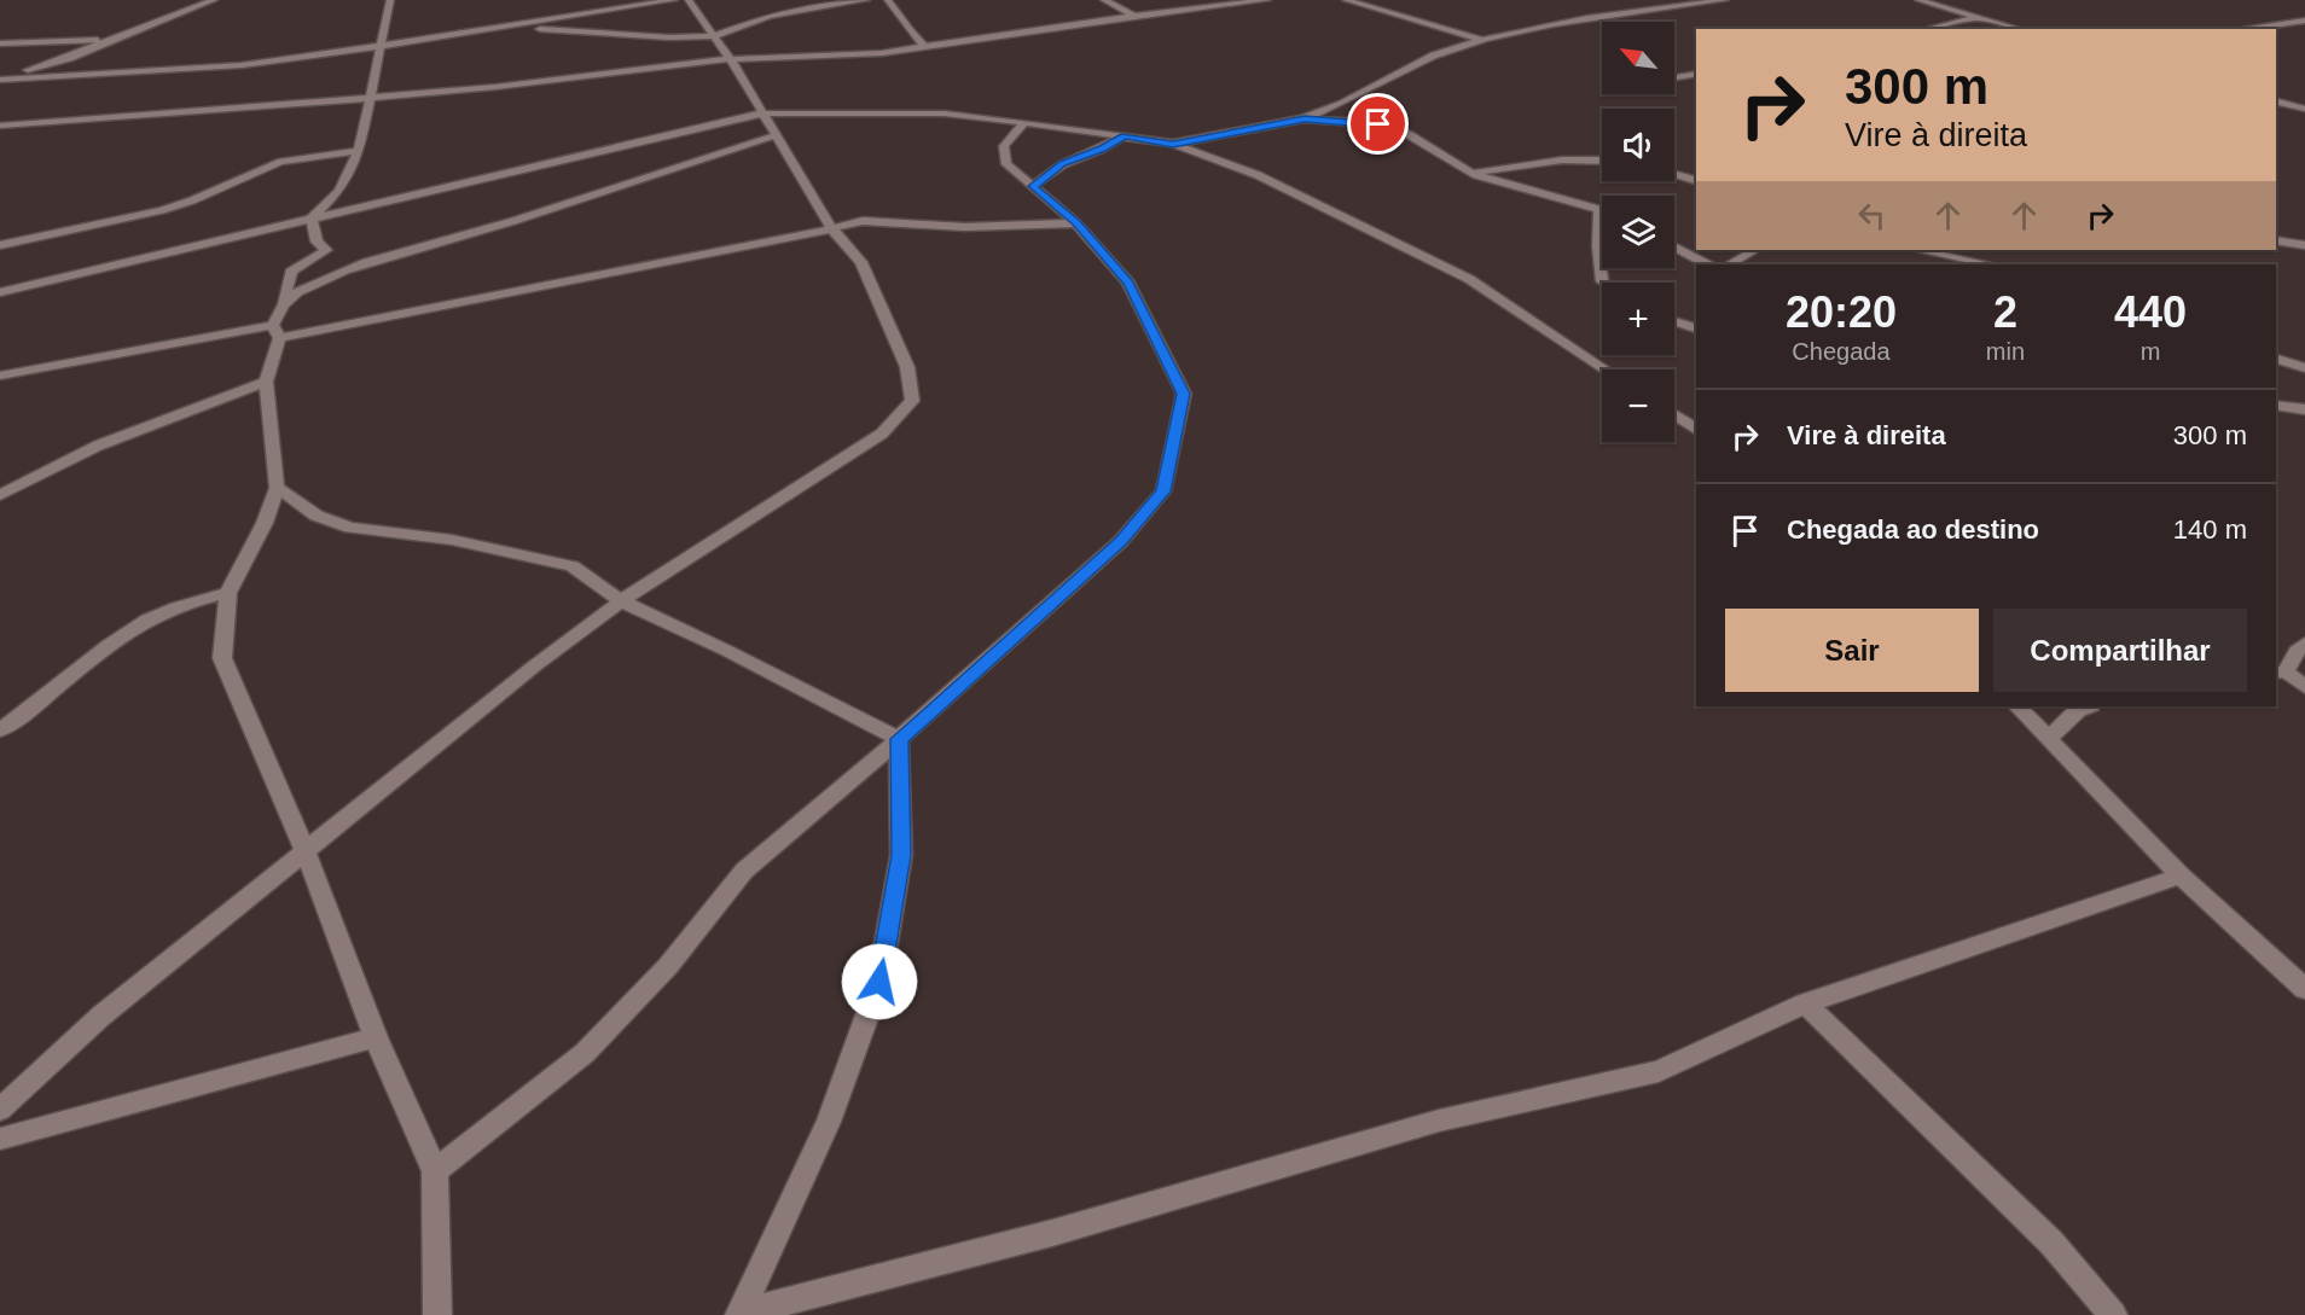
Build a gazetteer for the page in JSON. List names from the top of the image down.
{
  "north": "top left",
  "page": {
    "map_buttons": ["+", "−"],
    "turn": ["300 m", "Vire à direita"],
    "eta": [
      "20:20",
      "Chegada",
      "2",
      "min",
      "440",
      "m"
    ],
    "list": [
      {
        "name": "Vire à direita",
        "value": "300 m"
      },
      {
        "name": "Chegada ao destino",
        "value": "140 m"
      }
    ],
    "buttons": ["Sair", "Compartilhar"]
  }
}
